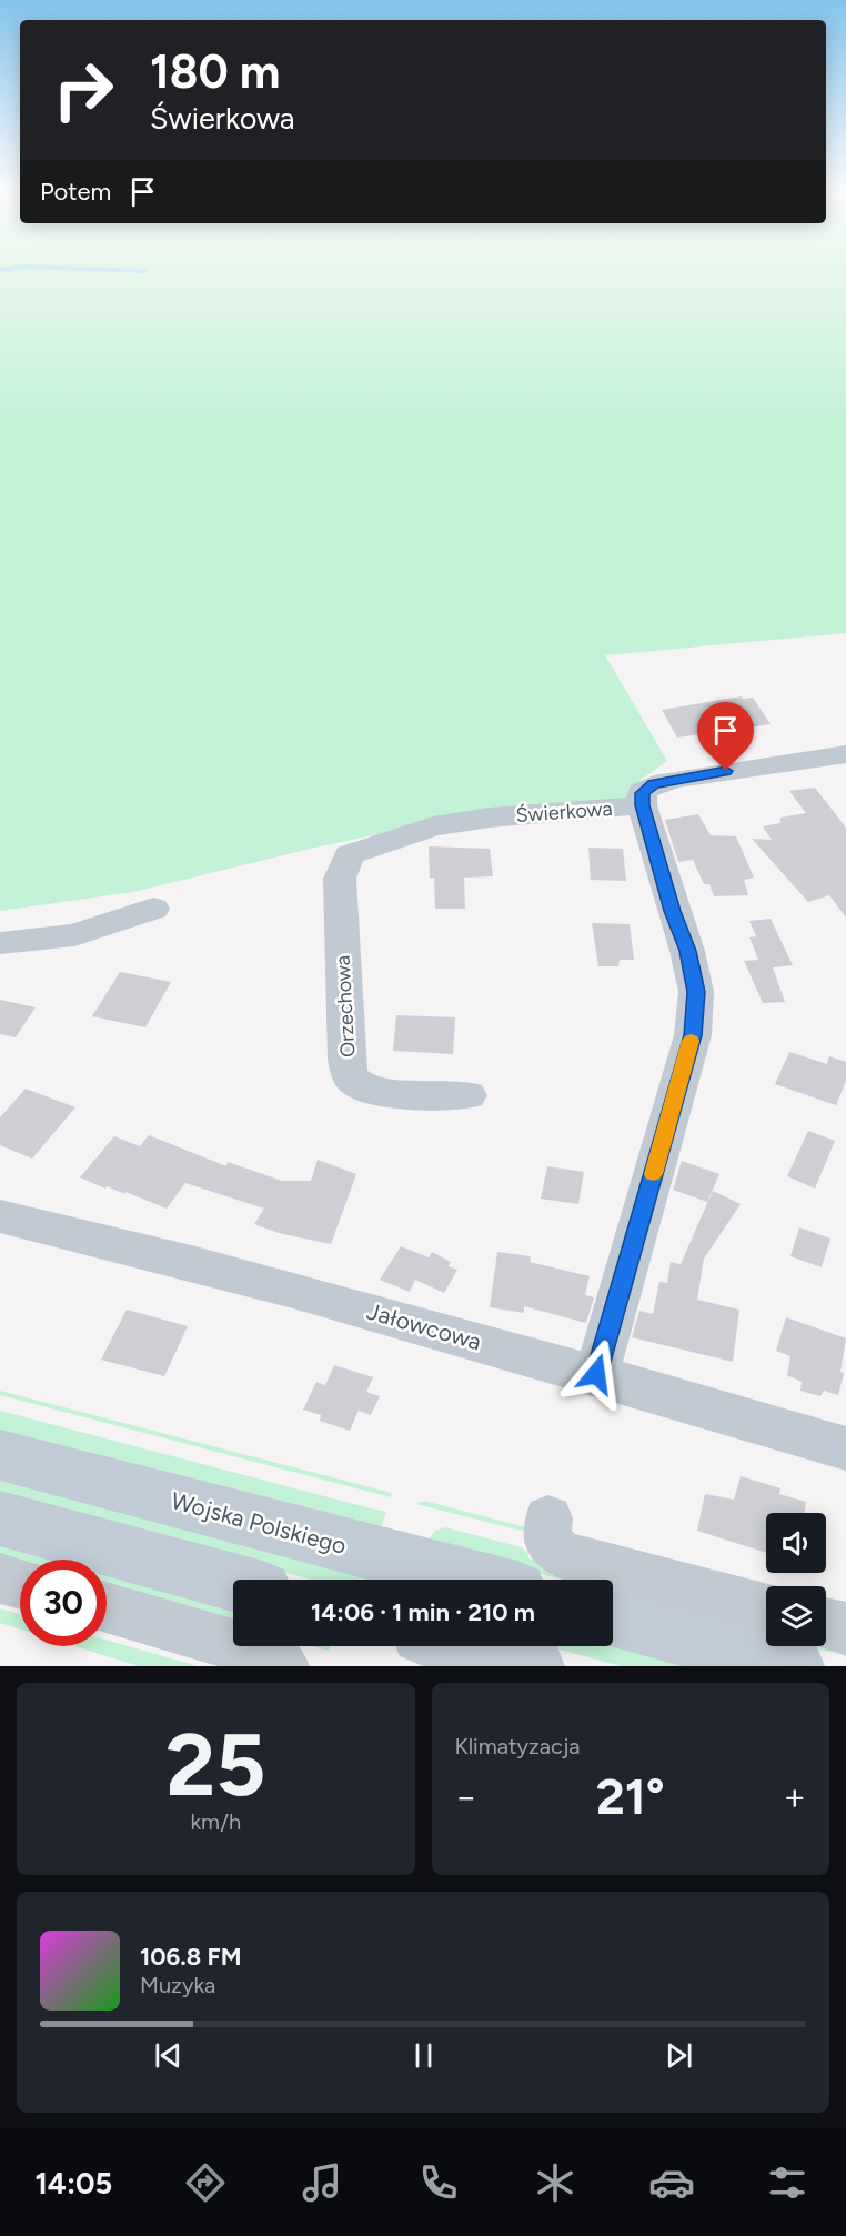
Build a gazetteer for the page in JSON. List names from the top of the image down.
{
  "streets": {
    "main road": ["Wojska Polskiego"],
    "street": ["Świerkowa", "Orzechowa", "Jałowcowa"]
  },
  "crossings": [
    ["Świerkowa", "Orzechowa"]
  ],
  "page": {
    "turn": ["180 m", "Świerkowa"],
    "then": "Potem",
    "limit": "30",
    "trip": "14:06 · 1 min · 210 m",
    "tile": [
      ["25", "km/h"],
      "Klimatyzacja"
    ],
    "heat": ["−", "21°", "+"],
    "song": ["106.8 FM", "Muzyka"],
    "tabs": "14:05"
  }
}
